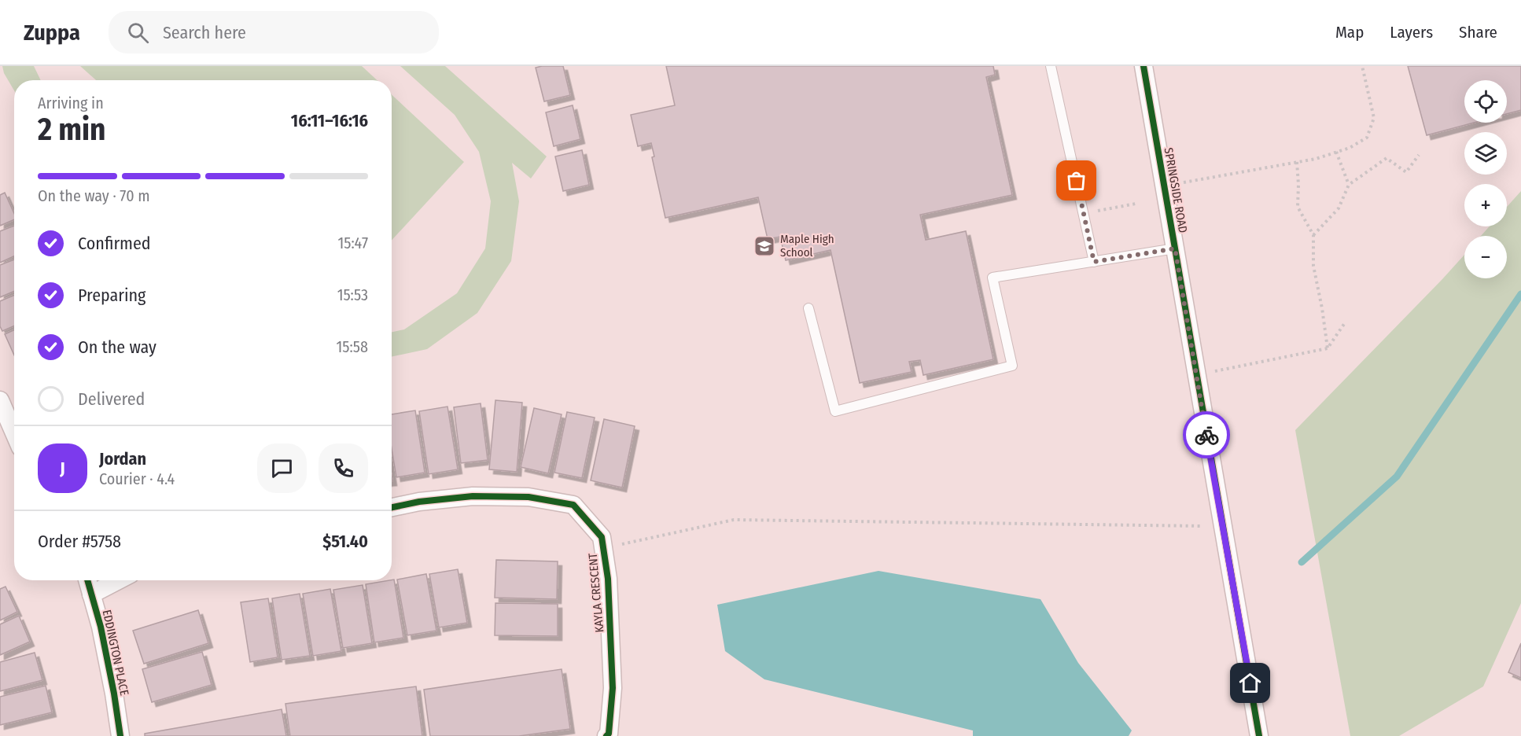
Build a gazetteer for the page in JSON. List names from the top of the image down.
{
  "streets": {
    "street": ["SPRINGSIDE ROAD", "KAYLA CRESCENT", "EDDINGTON PLACE"]
  },
  "places": {
    "school or university": ["Maple High School"]
  },
  "page": {
    "header": "Zuppa",
    "search": "Search here",
    "nav": ["Map", "Layers", "Share"],
    "map_buttons": ["+", "−"],
    "heading": ["2 min", "Arriving in", "16:11–16:16"],
    "panel": [
      "Jordan",
      "Courier · 4.4",
      "Order #5758",
      "$51.40"
    ],
    "bar": "On the way · 70 m",
    "list": [
      ["Confirmed", "15:47"],
      ["Preparing", "15:53"],
      ["On the way", "15:58"],
      "Delivered"
    ],
    "round": "J"
  }
}
